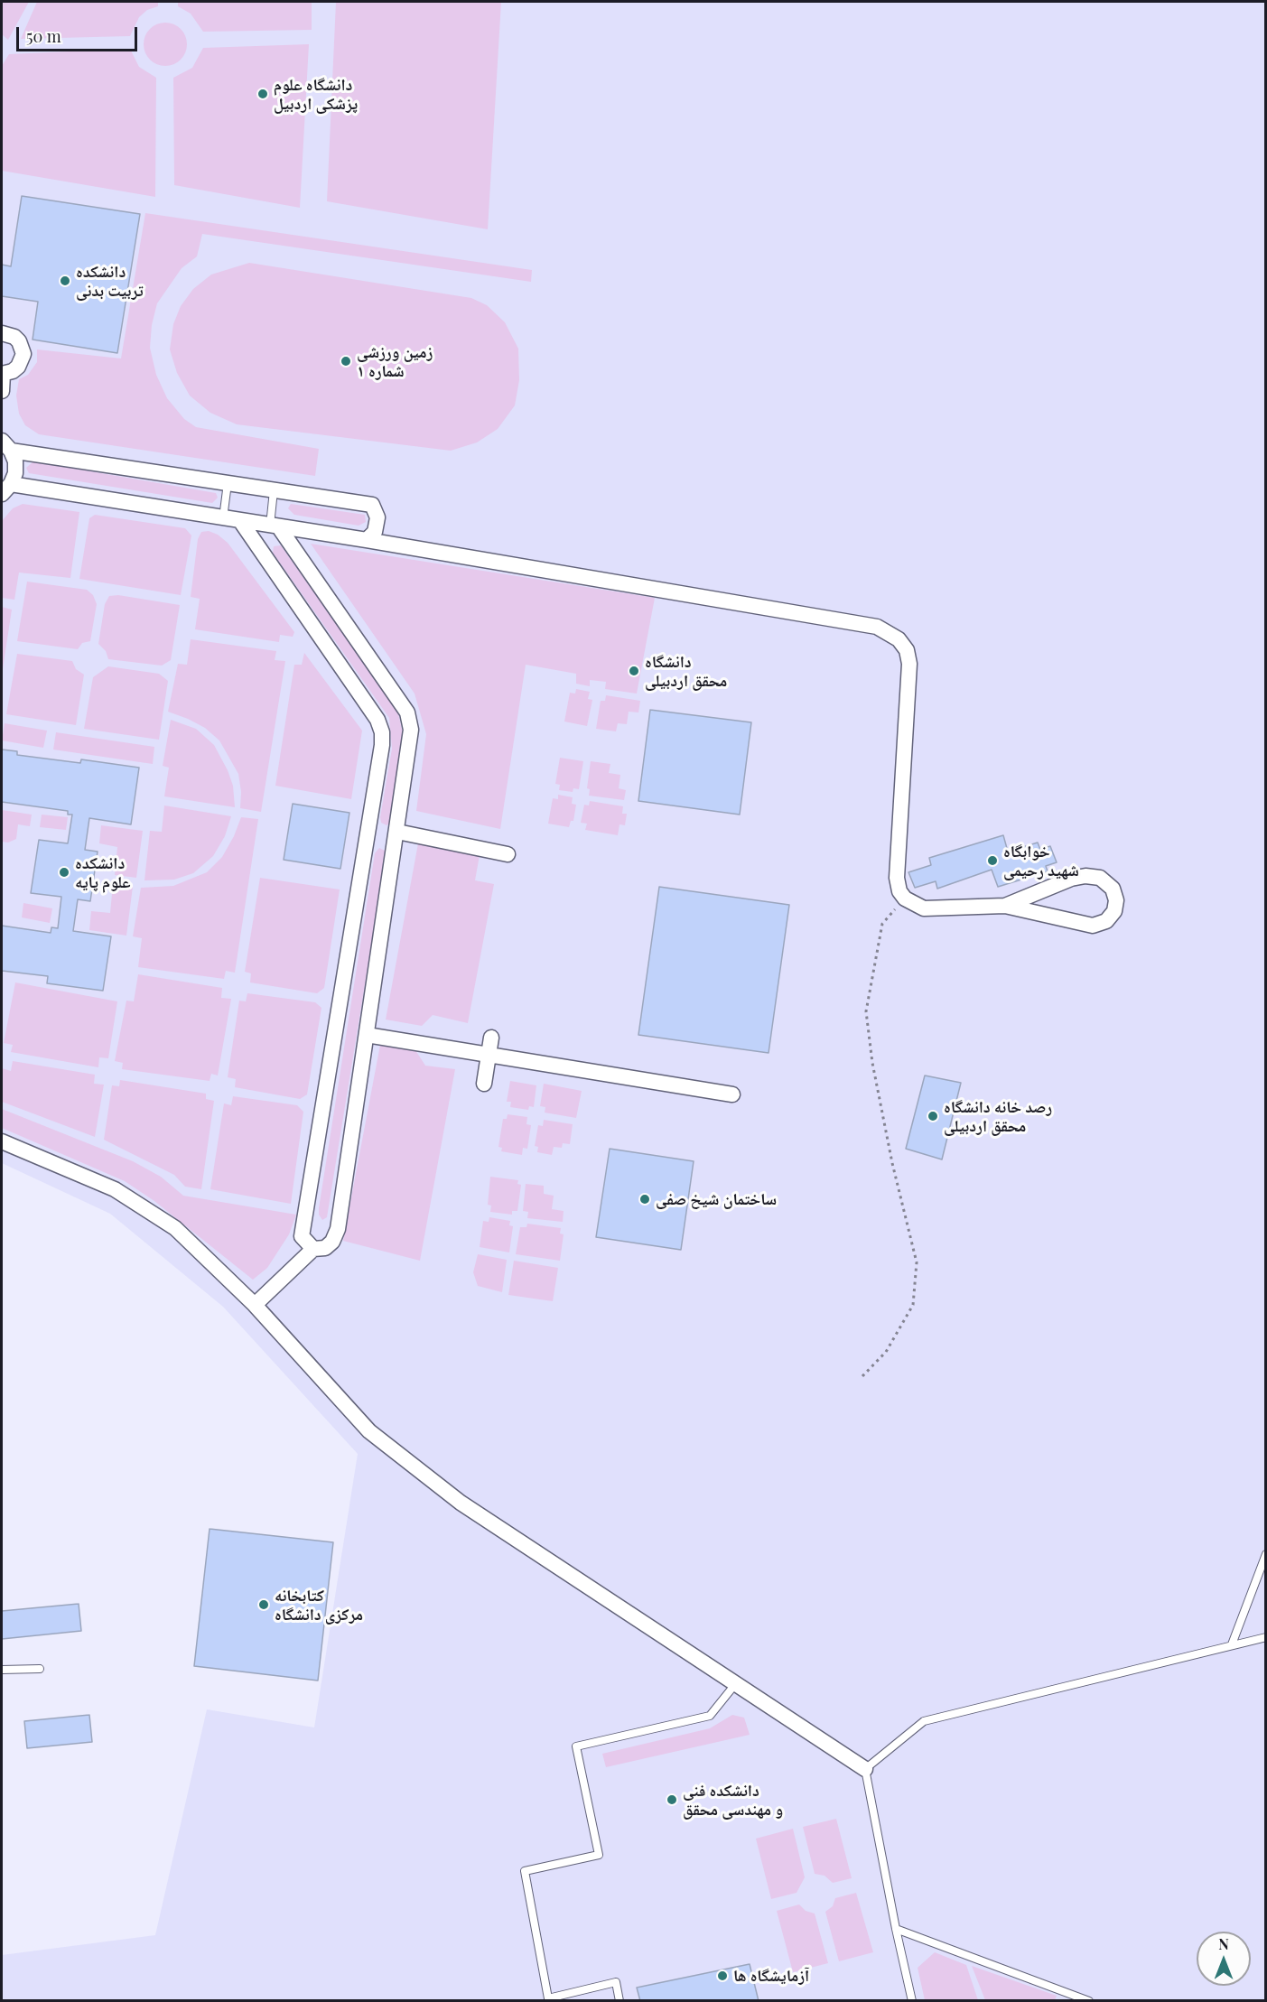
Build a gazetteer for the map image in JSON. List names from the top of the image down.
{
  "places": [
    "دانشگاه علوم پزشکی اردبیل",
    "دانشکده تربیت بدنی",
    "زمین ورزشی شماره ۱",
    "دانشگاه محقق اردبیلی",
    "خوابگاه شهید رحیمی",
    "دانشکده علوم پایه",
    "رصد خانه دانشگاه محقق اردبیلی",
    "ساختمان شیخ صفی",
    "کتابخانه مرکزی دانشگاه",
    "دانشکده فنی و مهندسی محقق",
    "آزمایشگاه ها"
  ],
  "scale_bar": "50 m",
  "north": "top"
}
